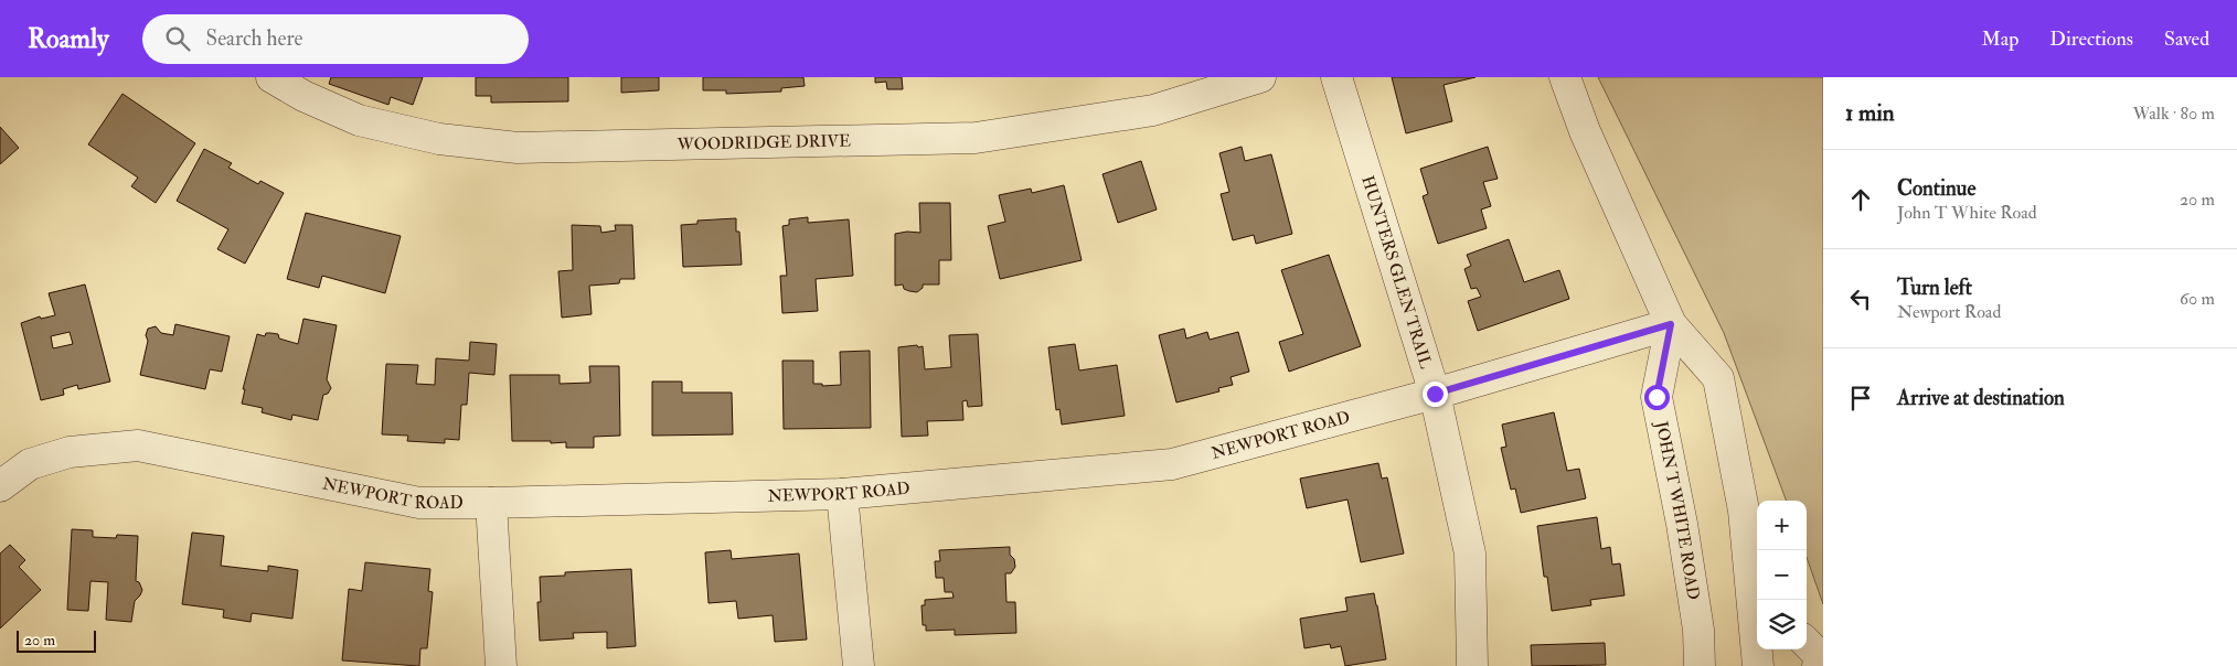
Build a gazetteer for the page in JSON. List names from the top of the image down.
{
  "streets": {
    "street": [
      "WOODRIDGE DRIVE",
      "HUNTERS GLEN TRAIL",
      "NEWPORT ROAD",
      "JOHN T WHITE ROAD"
    ]
  },
  "crossings": [
    ["HUNTERS GLEN TRAIL", "NEWPORT ROAD"],
    ["NEWPORT ROAD", "JOHN T WHITE ROAD"]
  ],
  "scale_bar": "20 m",
  "page": {
    "header": "Roamly",
    "search": "Search here",
    "nav": ["Map", "Directions", "Saved"],
    "heading": ["1 min", "Walk · 80 m"],
    "list": [
      ["Continue", "John T White Road", "20 m"],
      ["Turn left", "Newport Road", "60 m"],
      "Arrive at destination"
    ],
    "map_buttons": ["+", "−"],
    "scale": "20 m"
  }
}
